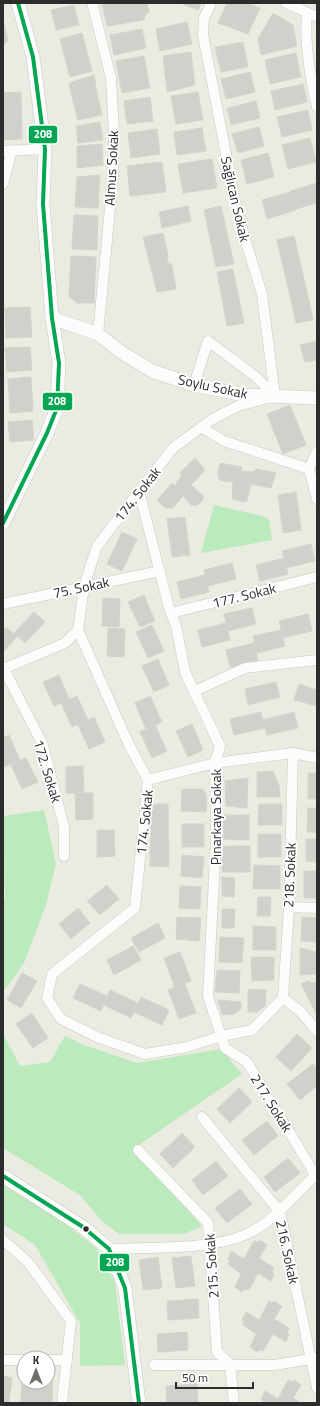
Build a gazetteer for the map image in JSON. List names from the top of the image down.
{
  "streets": {
    "street": [
      "Almus Sokak",
      "Sağlıcan Sokak",
      "Soylu Sokak",
      "174. Sokak",
      "75. Sokak",
      "177. Sokak",
      "172. Sokak",
      "Pınarkaya Sokak",
      "218. Sokak",
      "217. Sokak",
      "216. Sokak",
      "215. Sokak"
    ]
  },
  "crossings": [
    ["Almus Sokak", "Soylu Sokak"],
    ["Sağlıcan Sokak", "Soylu Sokak"],
    ["Sağlıcan Sokak", "174. Sokak"],
    ["Soylu Sokak", "174. Sokak"],
    ["174. Sokak", "75. Sokak"],
    ["174. Sokak", "Pınarkaya Sokak"],
    ["174. Sokak", "218. Sokak"],
    ["174. Sokak", "217. Sokak"],
    ["75. Sokak", "Pınarkaya Sokak"],
    ["177. Sokak", "Pınarkaya Sokak"],
    ["Pınarkaya Sokak", "217. Sokak"]
  ],
  "lines": ["transit line 208"],
  "scale_bar": "50 m",
  "north": "top"
}
